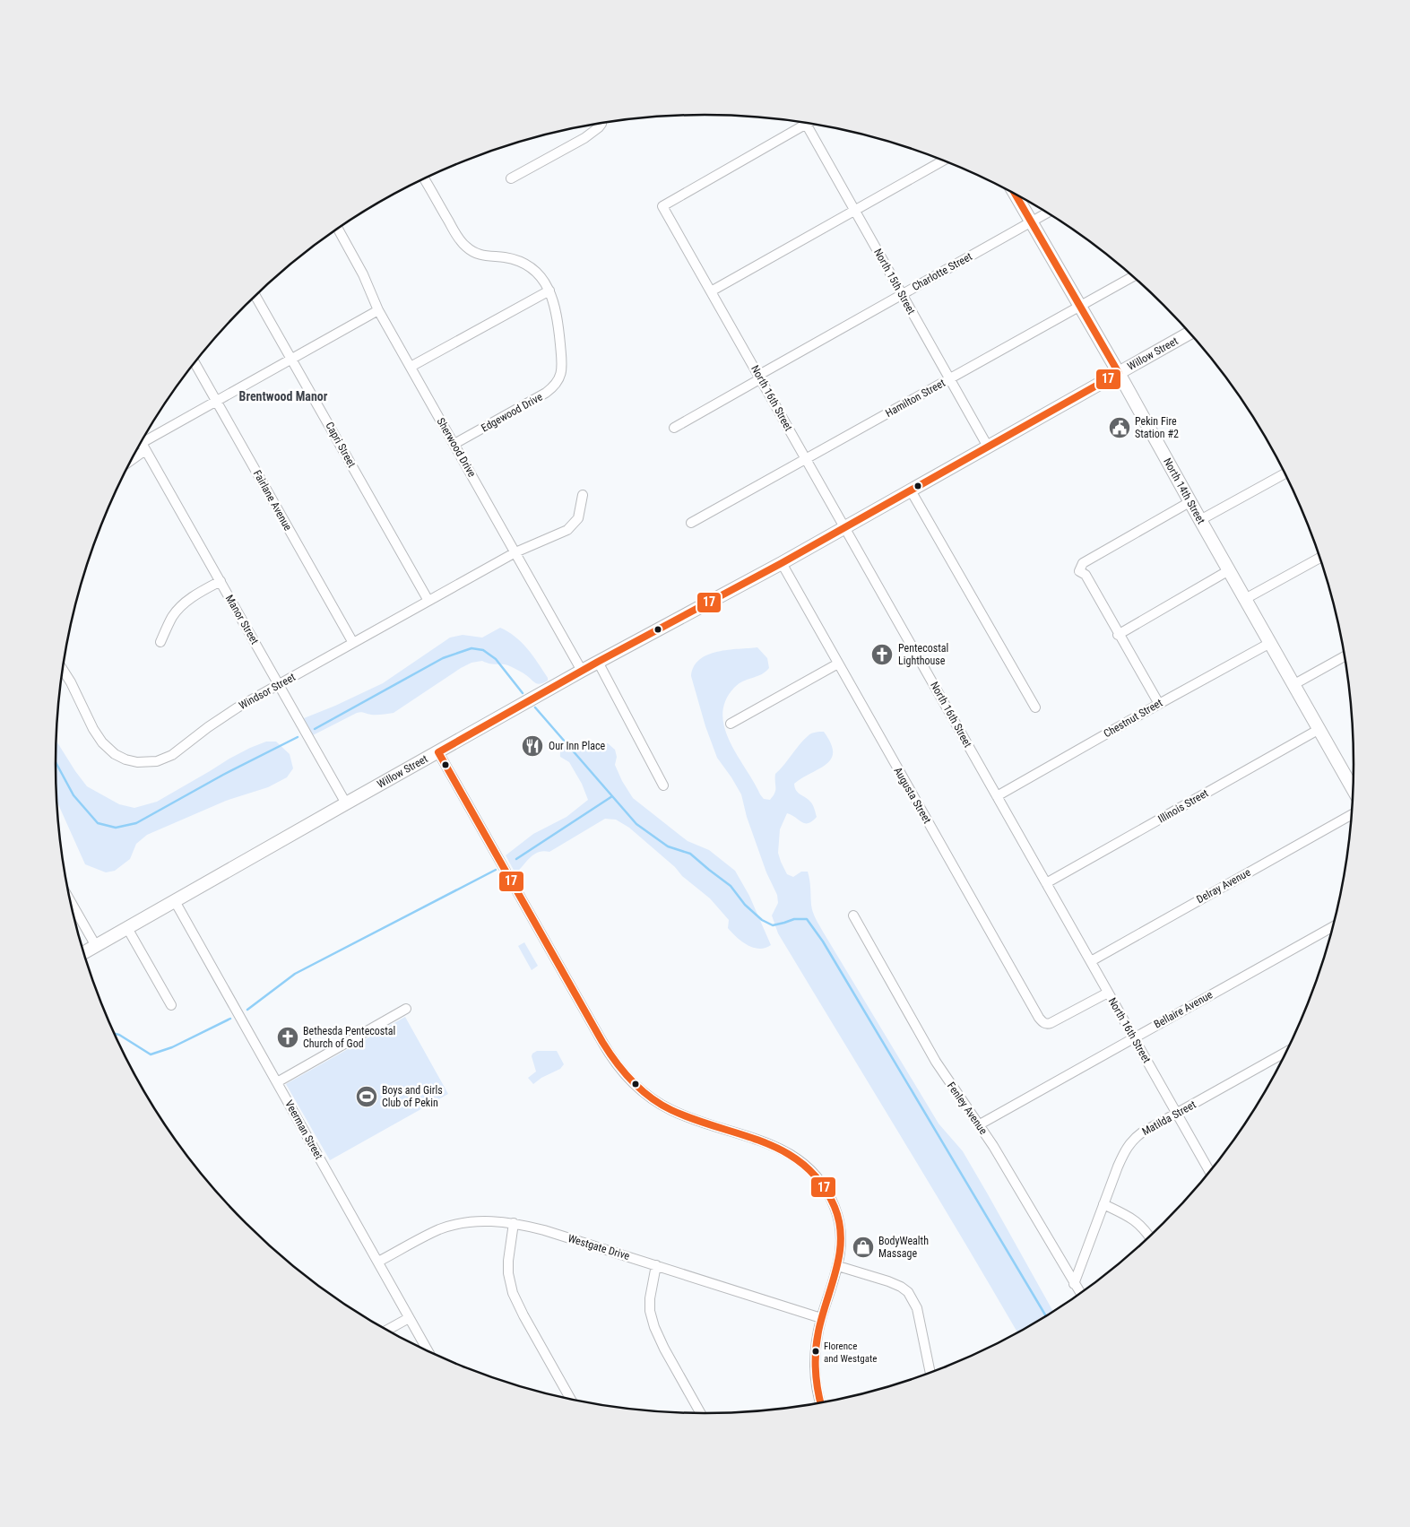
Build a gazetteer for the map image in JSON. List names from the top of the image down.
{
  "streets": {
    "street": [
      "Charlotte Street",
      "North 15th Street",
      "Willow Street",
      "North 16th Street",
      "Hamilton Street",
      "Edgewood Drive",
      "Capri Street",
      "Sherwood Drive",
      "North 14th Street",
      "Fairlane Avenue",
      "Manor Street",
      "Windsor Street",
      "Chestnut Street",
      "Augusta Street",
      "Illinois Street",
      "Delray Avenue",
      "Bellaire Avenue",
      "Fenley Avenue",
      "Matilda Street",
      "Veerman Street",
      "Westgate Drive"
    ]
  },
  "crossings": [
    ["Charlotte Street", "North 15th Street"],
    ["Charlotte Street", "North 16th Street"],
    ["Charlotte Street", "North 14th Street"],
    ["North 15th Street", "Willow Street"],
    ["North 15th Street", "Hamilton Street"],
    ["Willow Street", "North 16th Street"],
    ["Willow Street", "Sherwood Drive"],
    ["Willow Street", "North 14th Street"],
    ["Willow Street", "Manor Street"],
    ["Willow Street", "Augusta Street"],
    ["Willow Street", "Veerman Street"],
    ["North 16th Street", "Hamilton Street"],
    ["North 16th Street", "Chestnut Street"],
    ["North 16th Street", "Augusta Street"],
    ["North 16th Street", "Illinois Street"],
    ["North 16th Street", "Delray Avenue"],
    ["North 16th Street", "Bellaire Avenue"],
    ["North 16th Street", "Matilda Street"],
    ["Hamilton Street", "North 14th Street"],
    ["Edgewood Drive", "Sherwood Drive"],
    ["Capri Street", "Windsor Street"],
    ["Sherwood Drive", "Windsor Street"],
    ["North 14th Street", "Chestnut Street"],
    ["North 14th Street", "Illinois Street"],
    ["Fairlane Avenue", "Windsor Street"],
    ["Manor Street", "Windsor Street"],
    ["Bellaire Avenue", "Fenley Avenue"],
    ["Fenley Avenue", "Matilda Street"],
    ["Veerman Street", "Westgate Drive"]
  ],
  "districts": ["Brentwood Manor"],
  "places": {
    "public building": ["Pekin Fire Station #2"],
    "church": ["Pentecostal Lighthouse", "Bethesda Pentecostal Church of God"],
    "restaurant": ["Our Inn Place"],
    "sports": ["Boys and Girls Club of Pekin"],
    "shop": ["BodyWealth Massage"],
    "other": ["Florence and Westgate"]
  },
  "lines": ["transit line 17"]
}
